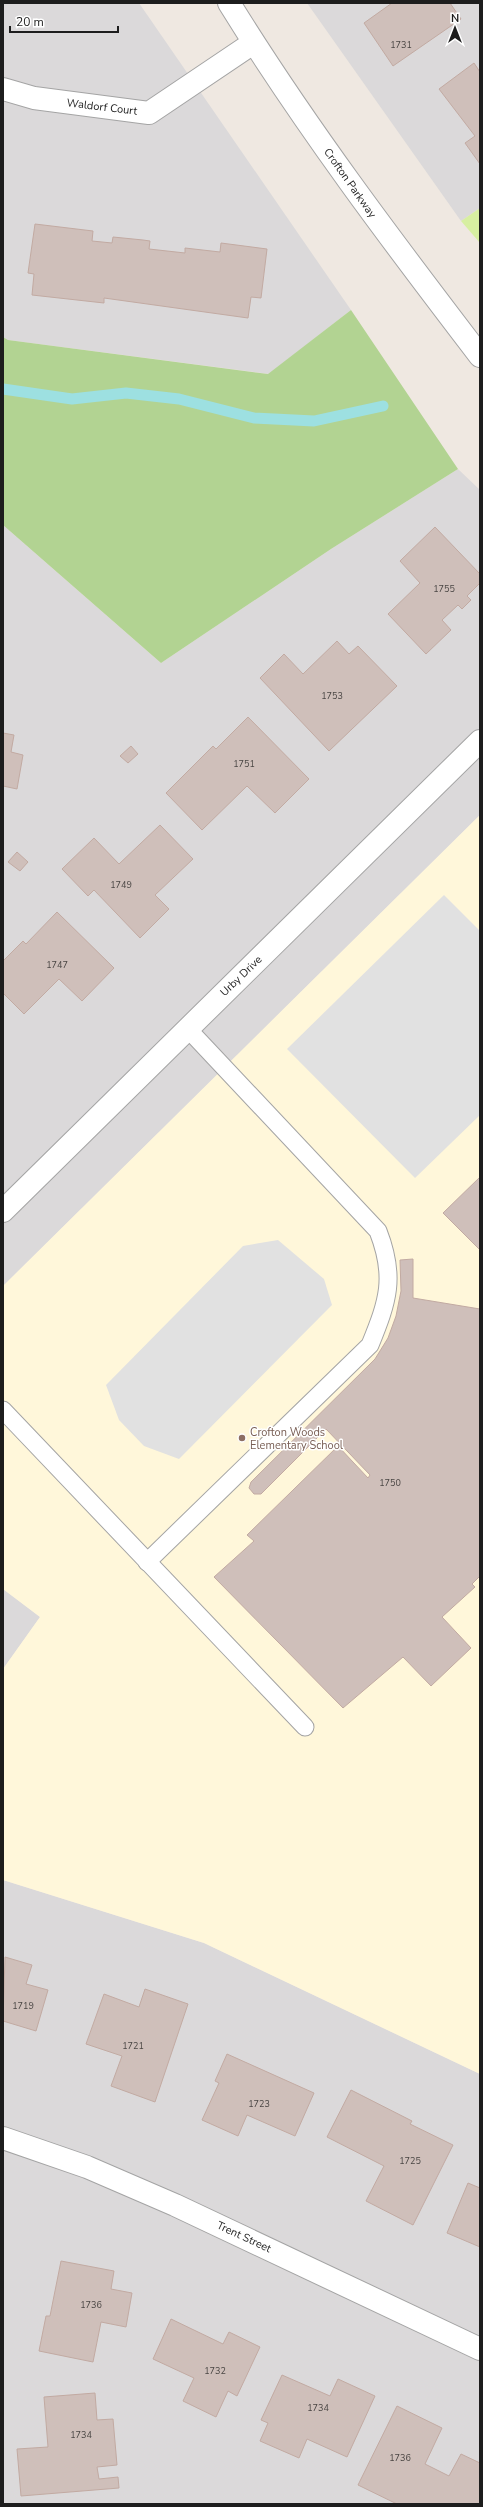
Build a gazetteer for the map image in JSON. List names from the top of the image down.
{
  "streets": {
    "street": [
      "Waldorf Court",
      "Crofton Parkway",
      "Urby Drive",
      "Trent Street"
    ]
  },
  "crossings": [
    ["Waldorf Court", "Crofton Parkway"]
  ],
  "places": ["Crofton Woods Elementary School"],
  "house_numbers": [
    "1731",
    "1755",
    "1753",
    "1751",
    "1749",
    "1747",
    "1750",
    "1719",
    "1721",
    "1723",
    "1725",
    "1736",
    "1732",
    "1734",
    "1734",
    "1736"
  ],
  "scale_bar": "20 m",
  "north": "top"
}
